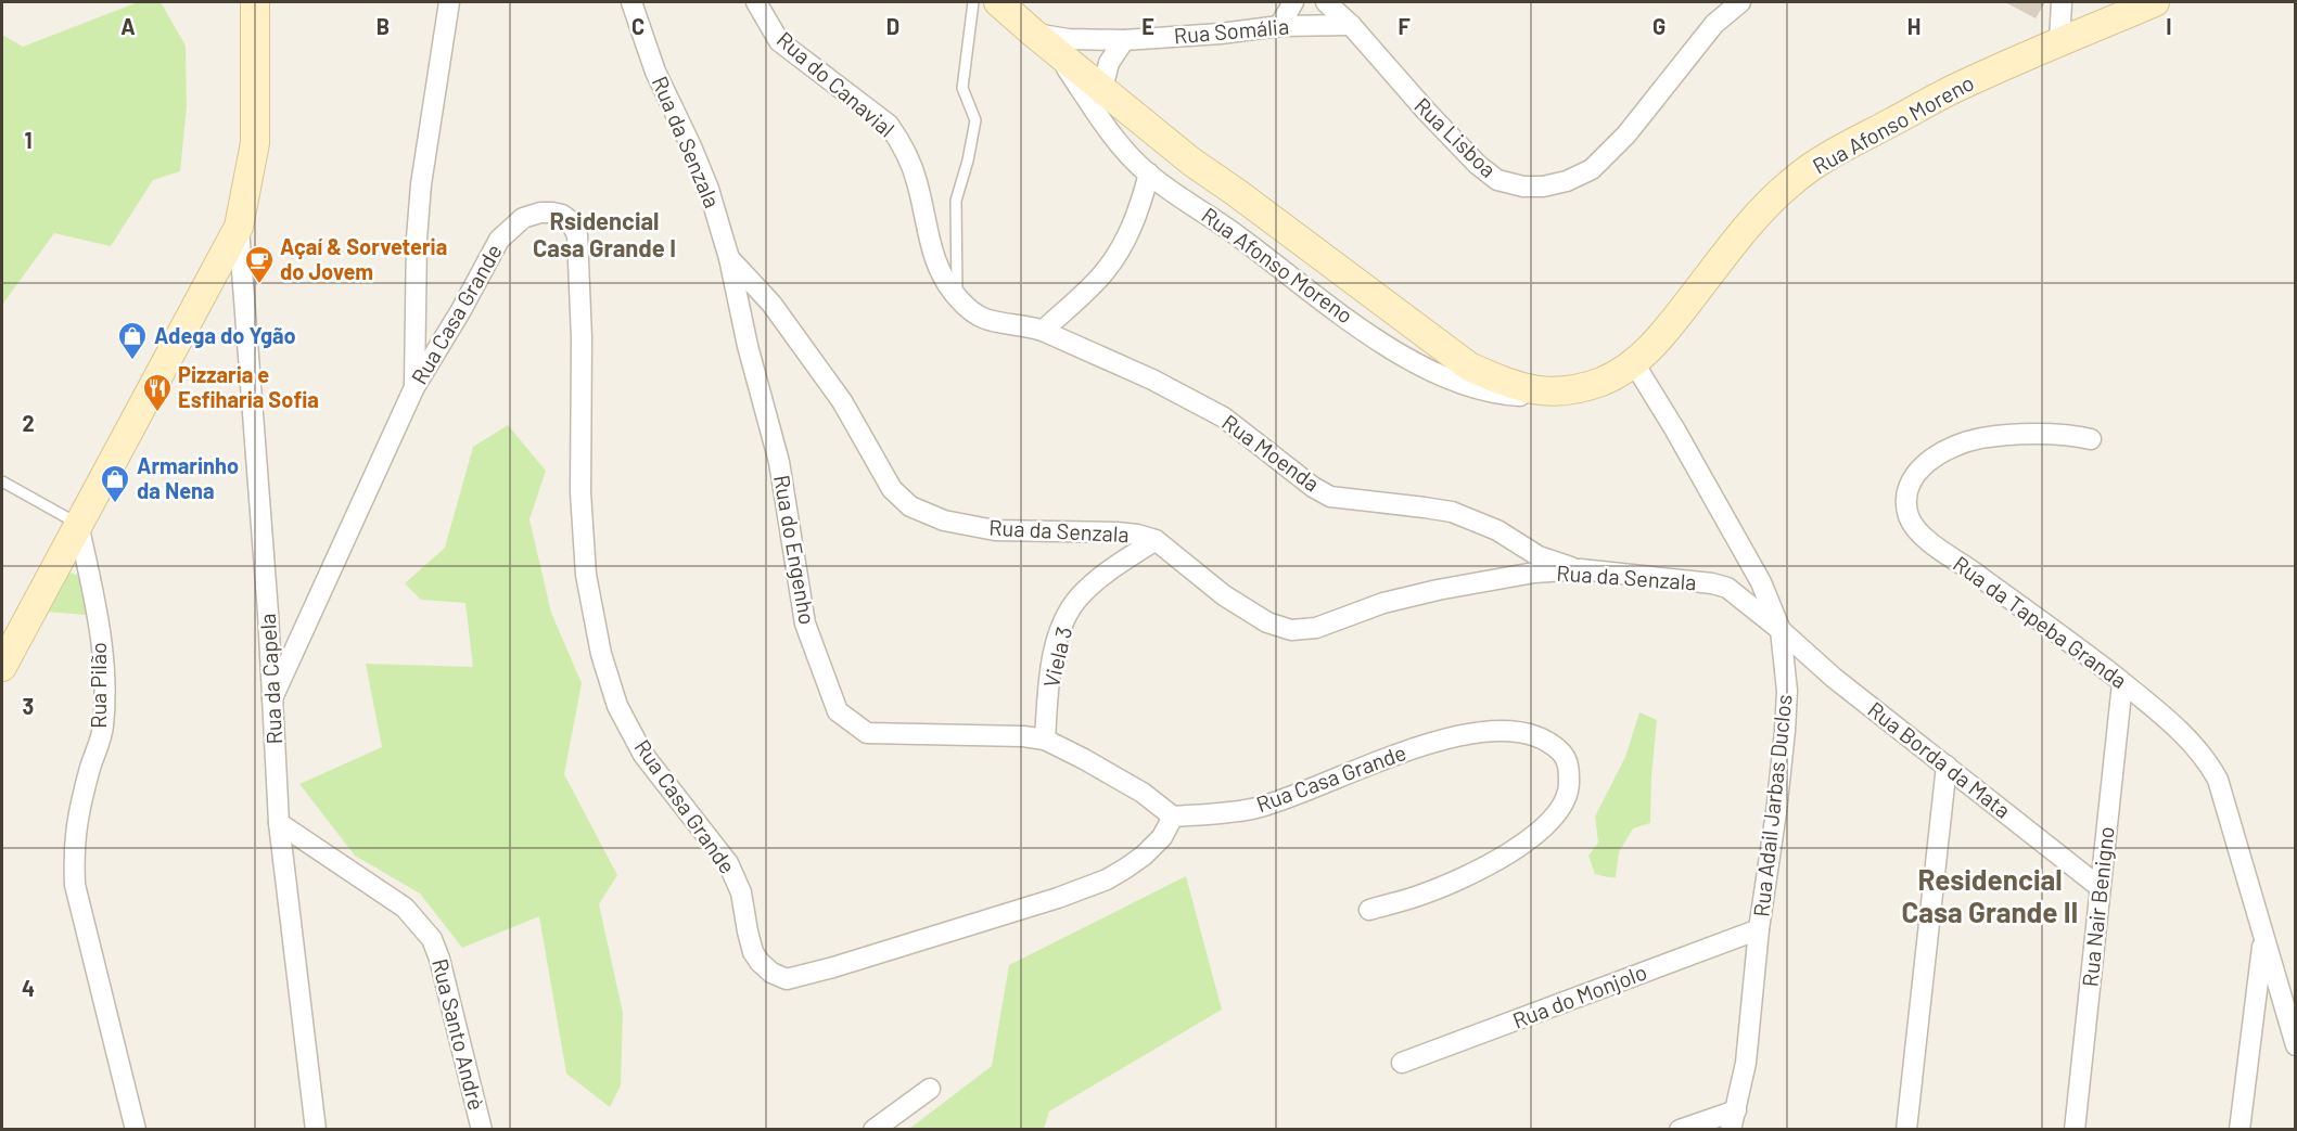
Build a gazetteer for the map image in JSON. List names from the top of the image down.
{
  "streets": {
    "main road": ["Rua Afonso Moreno"],
    "street": [
      "Rua Somália",
      "Rua do Canavial",
      "Rua Lisboa",
      "Rua da Senzala",
      "Rua Casa Grande",
      "Rua Moenda",
      "Rua do Engenho",
      "Rua da Tapeba Granda",
      "Viela 3",
      "Rua da Capela",
      "Rua Pilão",
      "Rua Borda da Mata",
      "Rua Adail Jarbas Duclos",
      "Rua Nair Benigno",
      "Rua do Monjolo",
      "Rua Santo Andrè"
    ]
  },
  "crossings": [
    ["Rua Somália", "Rua Afonso Moreno"],
    ["Rua Somália", "Rua Lisboa"],
    ["Rua do Canavial", "Rua Moenda"],
    ["Rua Afonso Moreno", "Rua Adail Jarbas Duclos"],
    ["Rua da Senzala", "Rua Moenda"],
    ["Rua da Senzala", "Rua do Engenho"],
    ["Rua da Senzala", "Viela 3"],
    ["Rua da Senzala", "Rua Borda da Mata"],
    ["Rua da Senzala", "Rua Adail Jarbas Duclos"],
    ["Rua Casa Grande", "Rua do Engenho"],
    ["Rua Casa Grande", "Rua da Capela"],
    ["Rua do Engenho", "Viela 3"],
    ["Rua da Tapeba Granda", "Rua Nair Benigno"],
    ["Rua da Capela", "Rua Santo Andrè"],
    ["Rua Borda da Mata", "Rua Adail Jarbas Duclos"],
    ["Rua Borda da Mata", "Rua Nair Benigno"],
    ["Rua Adail Jarbas Duclos", "Rua do Monjolo"]
  ],
  "districts": ["Rsidencial Casa Grande I", "Residencial Casa Grande II"],
  "places": {
    "cafe": ["Açaí & Sorveteria do Jovem"],
    "shop": ["Adega do Ygão", "Armarinho da Nena"],
    "restaurant": ["Pizzaria e Esfiharia Sofia"]
  },
  "grid": {
    "columns": [
      "A",
      "B",
      "C",
      "D",
      "E",
      "F",
      "G",
      "H",
      "I"
    ],
    "rows": [
      "1",
      "2",
      "3",
      "4"
    ]
  }
}
